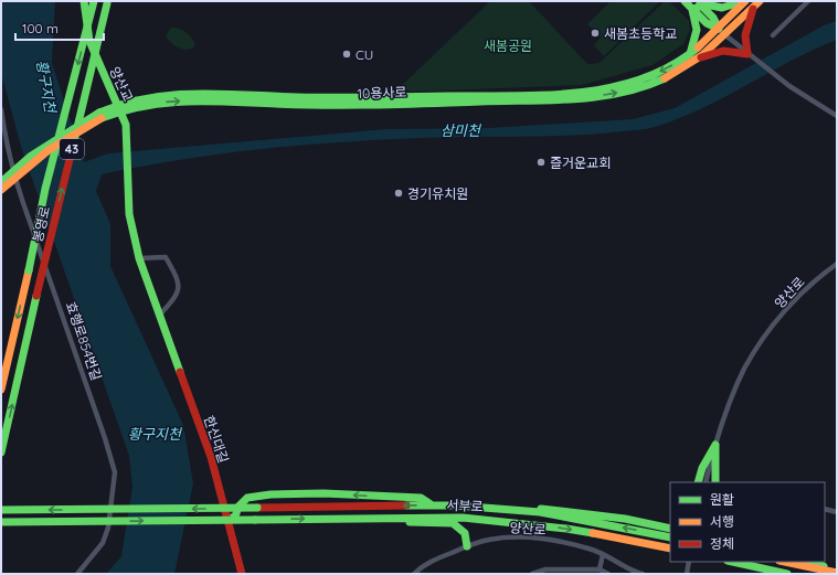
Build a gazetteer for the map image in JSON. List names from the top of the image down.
{
  "streets": {
    "main road": [
      "양산교",
      "10용사로",
      "43",
      "봉영로",
      "한신대길",
      "서부로"
    ],
    "street": ["양산로", "효행로854번길"]
  },
  "crossings": [
    ["양산교", "10용사로"],
    ["양산교", "한신대길"]
  ],
  "water": ["황구지천", "삼미천"],
  "parks": ["새봄공원"],
  "places": [
    "새봄초등학교",
    "CU",
    "즐거운교회",
    "경기유치원"
  ],
  "legend": ["원활", "서행", "정체"],
  "scale_bar": "100 m"
}
